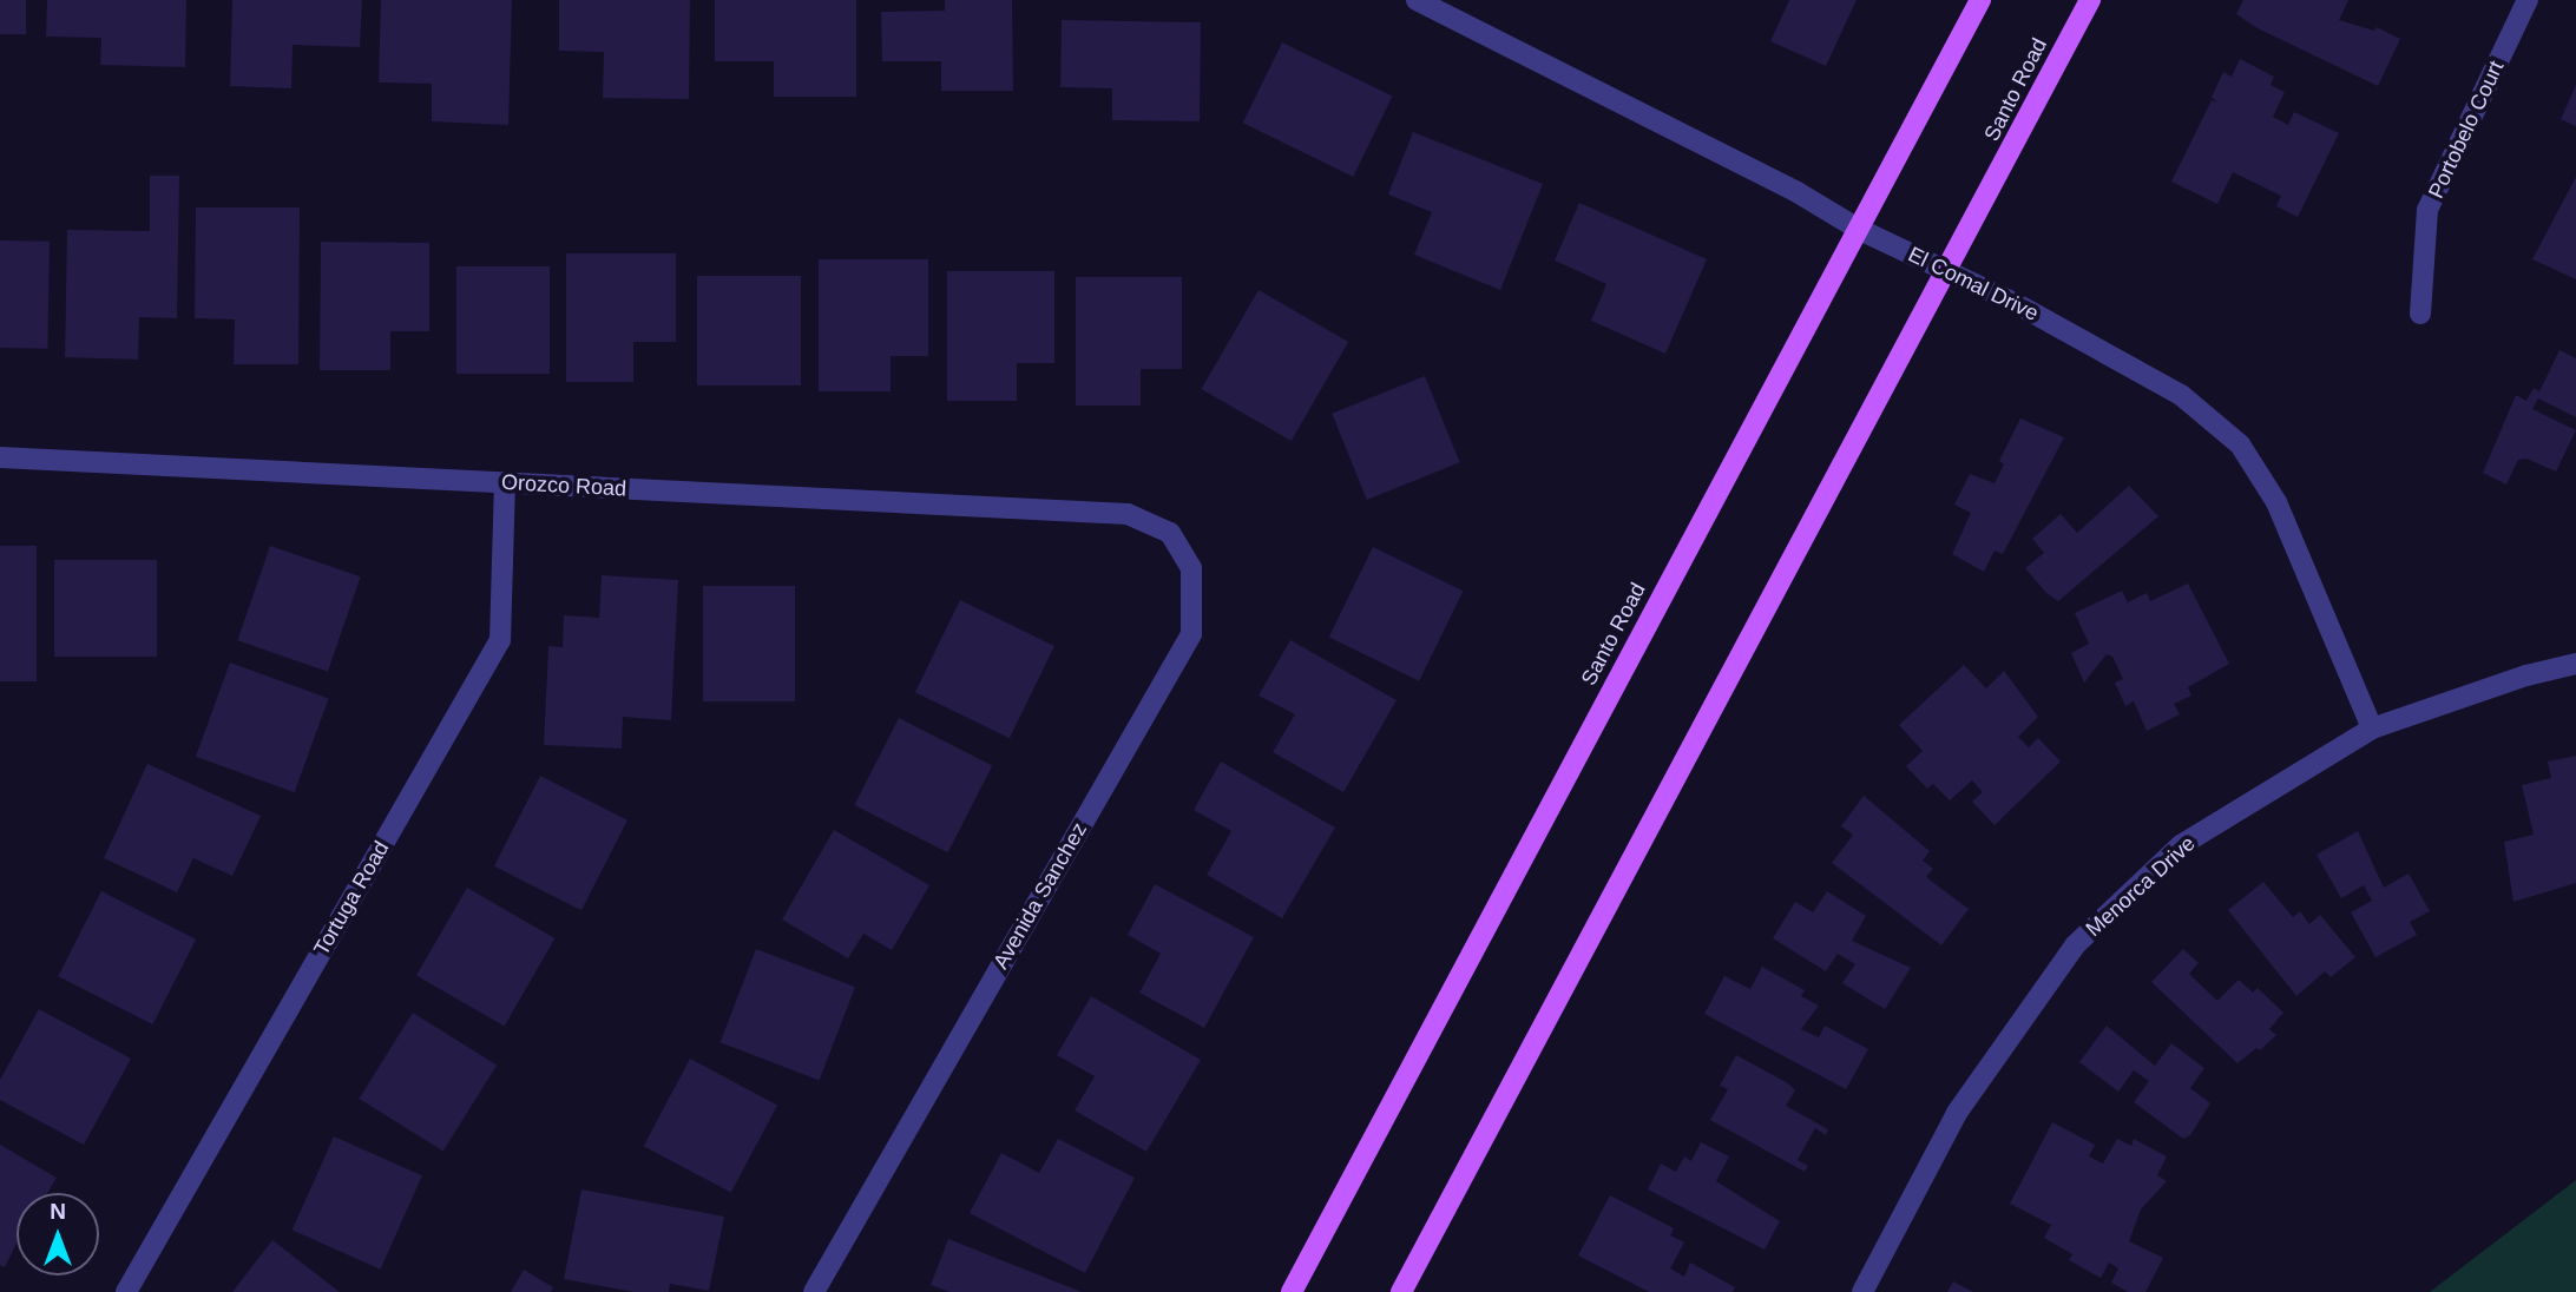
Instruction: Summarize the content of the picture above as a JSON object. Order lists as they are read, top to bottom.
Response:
{
  "streets": {
    "main road": ["Santo Road"],
    "street": [
      "Portobelo Court",
      "El Comal Drive",
      "Orozco Road",
      "Menorca Drive",
      "Avenida Sanchez",
      "Tortuga Road"
    ]
  },
  "crossings": [
    ["Santo Road", "El Comal Drive"],
    ["El Comal Drive", "Menorca Drive"],
    ["Orozco Road", "Avenida Sanchez"],
    ["Orozco Road", "Tortuga Road"]
  ],
  "north": "top"
}
